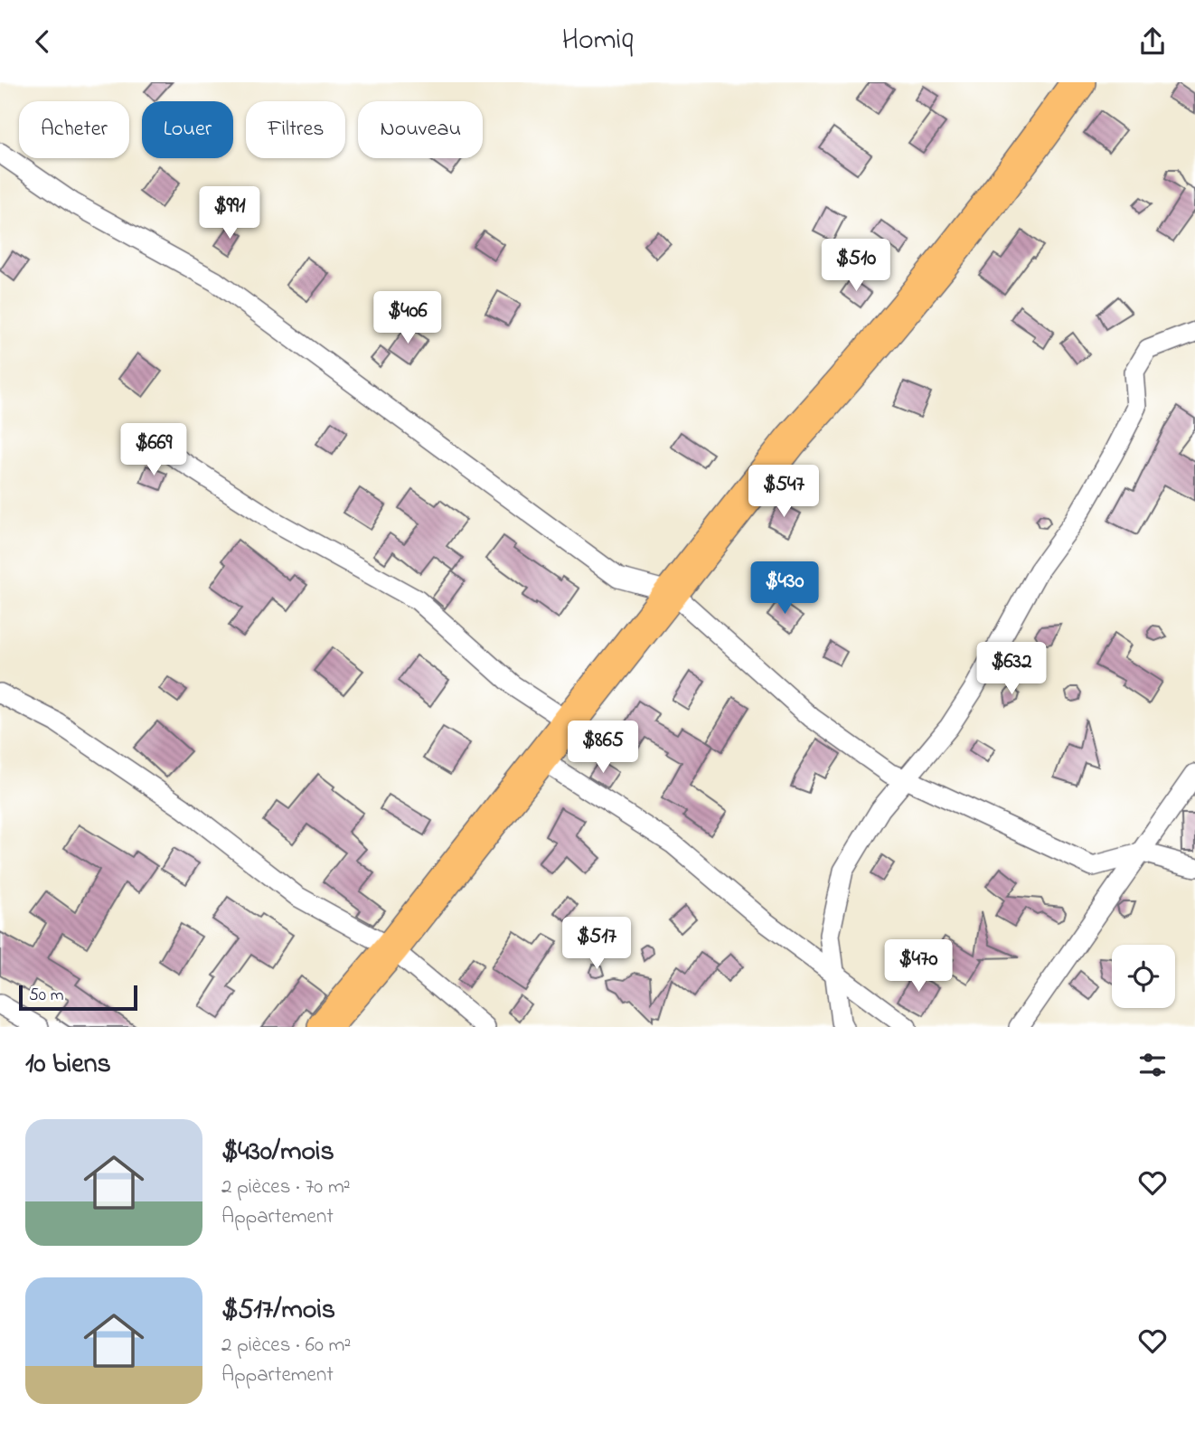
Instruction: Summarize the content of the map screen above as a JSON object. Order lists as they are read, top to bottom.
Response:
{
  "scale_bar": "50 m",
  "page": {
    "header": "Homiq",
    "chip": [
      "Acheter",
      "Louer",
      "Filtres",
      "Nouveau"
    ],
    "price": [
      "$991",
      "$510",
      "$406",
      "$669",
      "$547",
      "$430",
      "$632",
      "$865",
      "$517",
      "$470"
    ],
    "scale": "50 m",
    "heading": "10 biens",
    "list": [
      {
        "name": "$430/mois",
        "note": "2 pièces · 70 m² · Appartement"
      },
      {
        "name": "$517/mois",
        "note": "2 pièces · 60 m² · Appartement"
      }
    ]
  }
}
